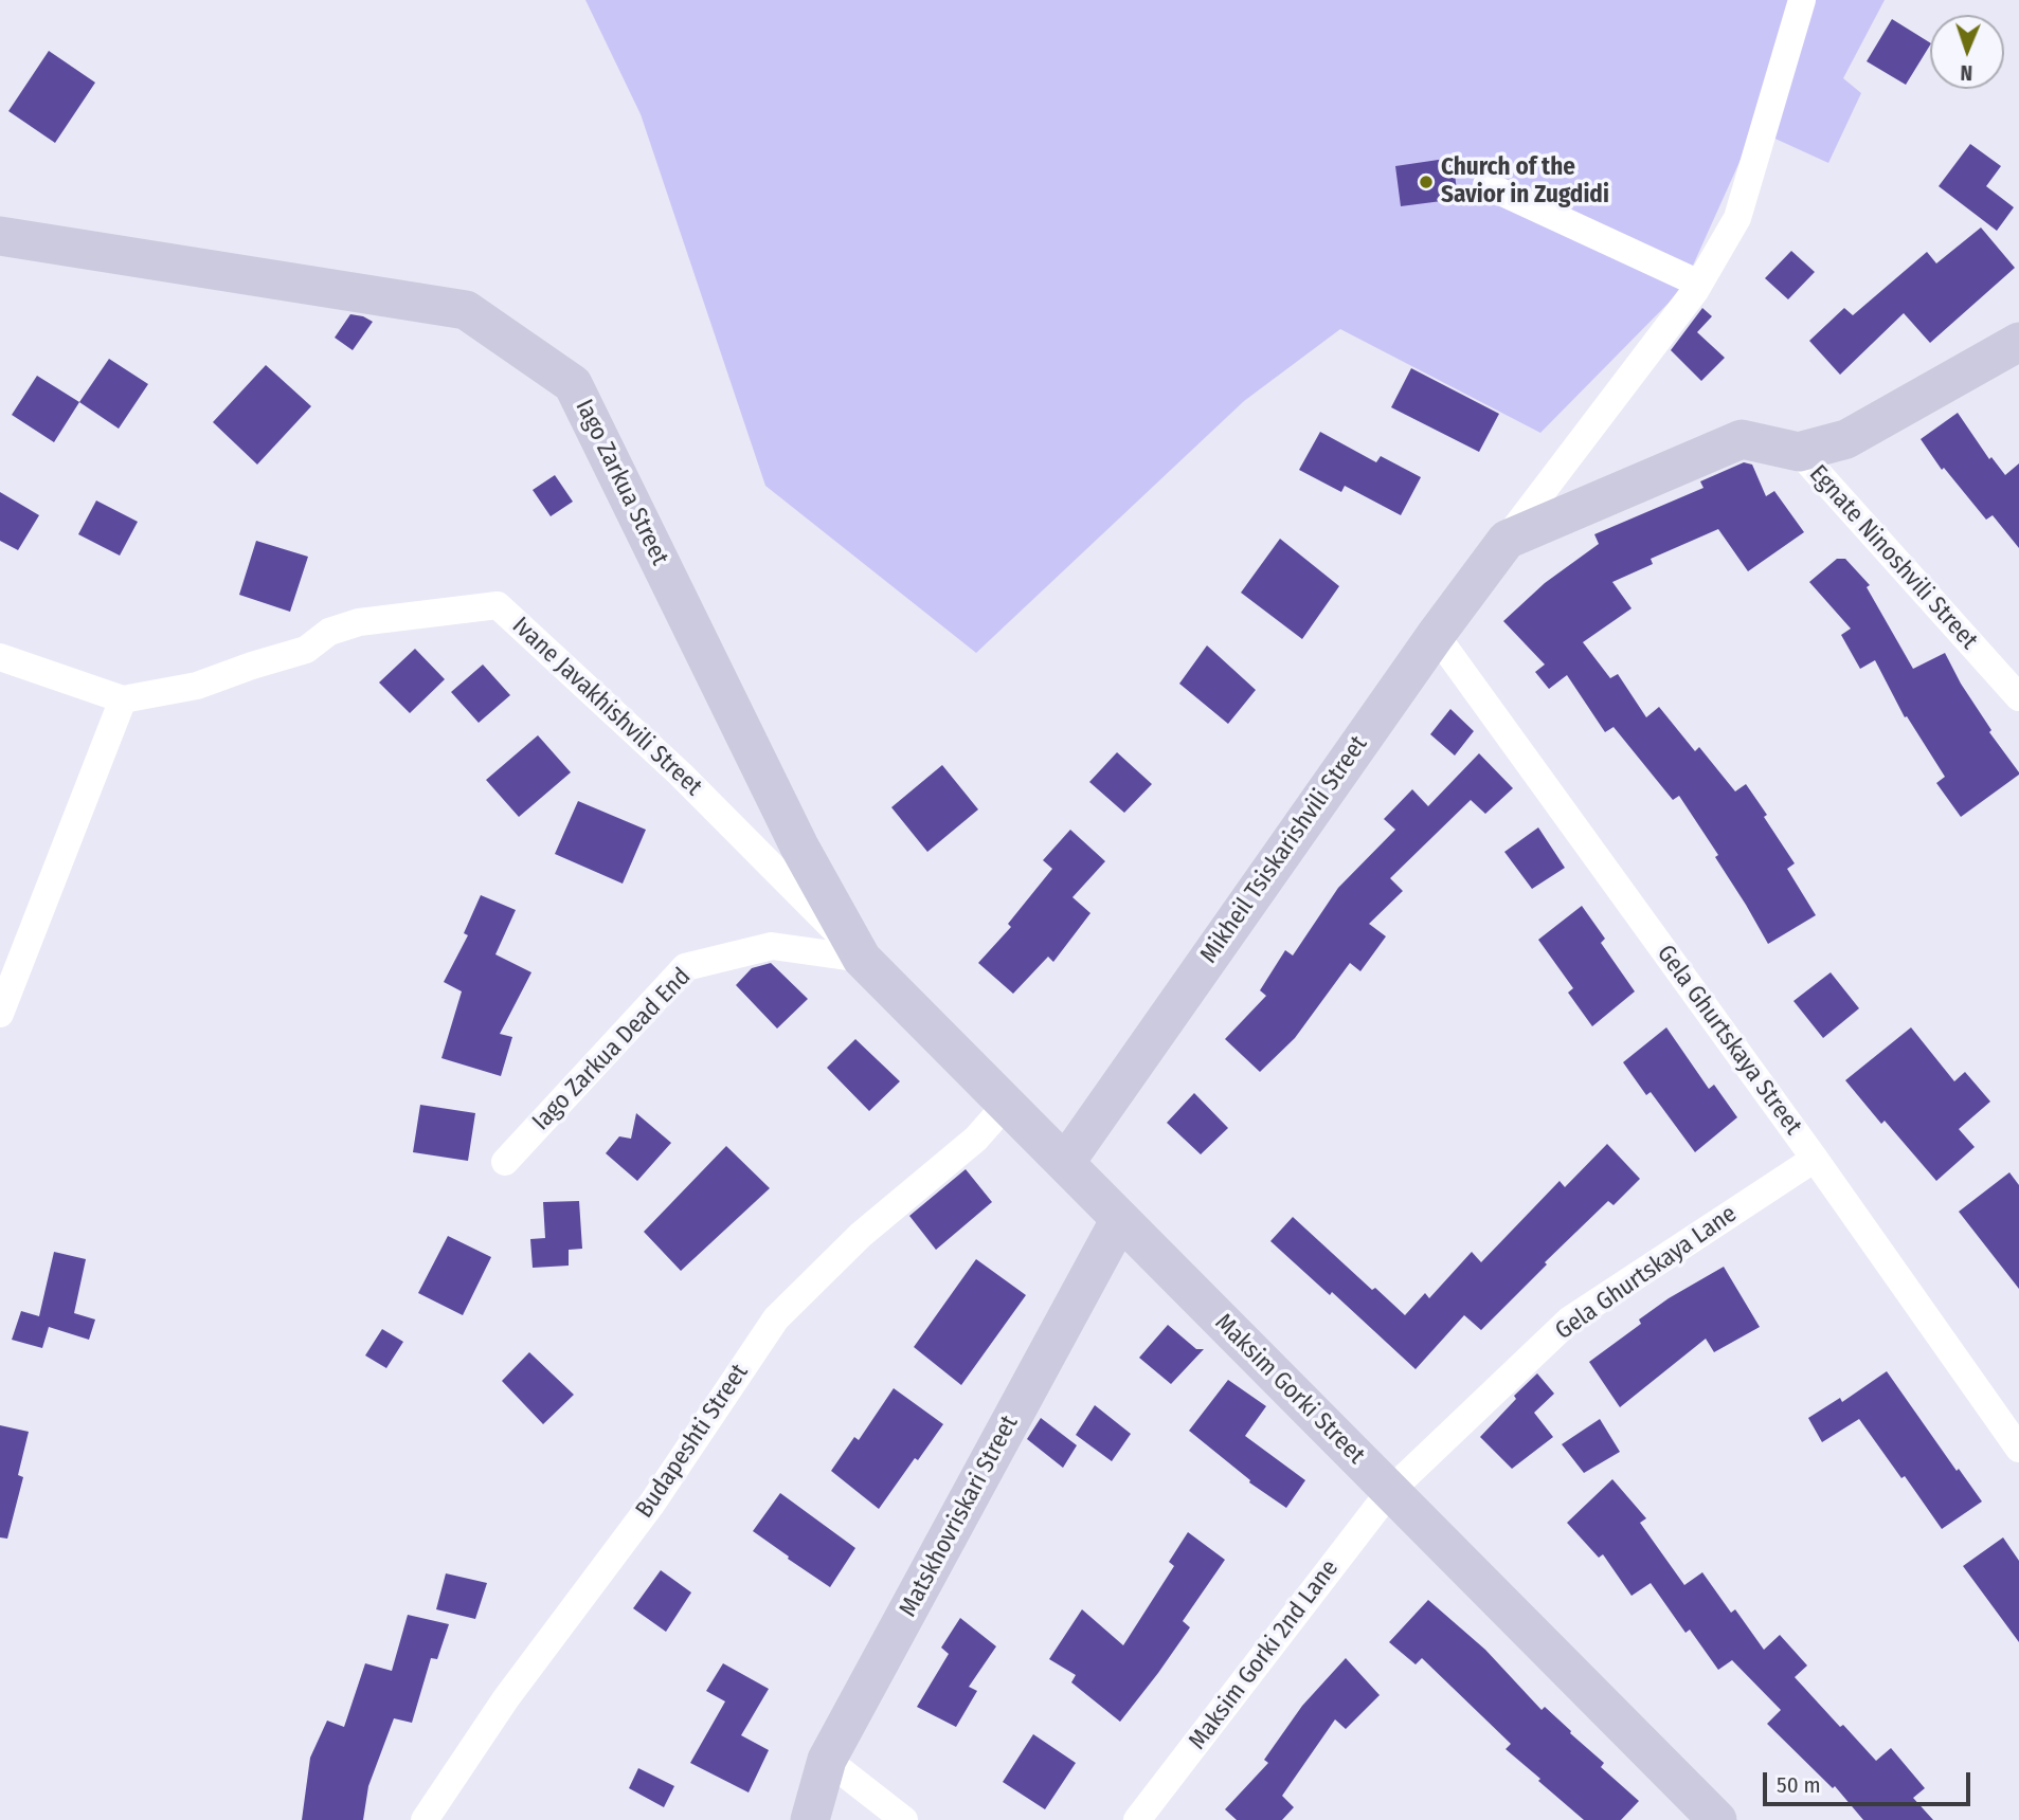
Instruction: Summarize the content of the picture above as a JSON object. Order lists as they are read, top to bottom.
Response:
{
  "streets": {
    "street": [
      "Iago Zarkua Street",
      "Egnate Ninoshvili Street",
      "Ivane Javakhishvili Street",
      "Mikheil Tsiskarishvili Street",
      "Gela Ghurtskaya Street",
      "Iago Zarkua Dead End",
      "Gela Ghurtskaya Lane",
      "Maksim Gorki Street",
      "Budapeshti Street",
      "Matskhovriskari Street",
      "Maksim Gorki 2nd Lane"
    ]
  },
  "crossings": [
    ["Iago Zarkua Street", "Ivane Javakhishvili Street"],
    ["Iago Zarkua Street", "Iago Zarkua Dead End"],
    ["Iago Zarkua Street", "Maksim Gorki Street"],
    ["Egnate Ninoshvili Street", "Mikheil Tsiskarishvili Street"],
    ["Ivane Javakhishvili Street", "Iago Zarkua Dead End"],
    ["Ivane Javakhishvili Street", "Maksim Gorki Street"],
    ["Mikheil Tsiskarishvili Street", "Gela Ghurtskaya Street"],
    ["Mikheil Tsiskarishvili Street", "Maksim Gorki Street"],
    ["Gela Ghurtskaya Street", "Gela Ghurtskaya Lane"],
    ["Iago Zarkua Dead End", "Maksim Gorki Street"],
    ["Gela Ghurtskaya Lane", "Maksim Gorki Street"],
    ["Gela Ghurtskaya Lane", "Maksim Gorki 2nd Lane"],
    ["Maksim Gorki Street", "Budapeshti Street"],
    ["Maksim Gorki Street", "Matskhovriskari Street"],
    ["Maksim Gorki Street", "Maksim Gorki 2nd Lane"]
  ],
  "places": ["Church of the Savior in Zugdidi"],
  "scale_bar": "50 m",
  "north": "bottom"
}
